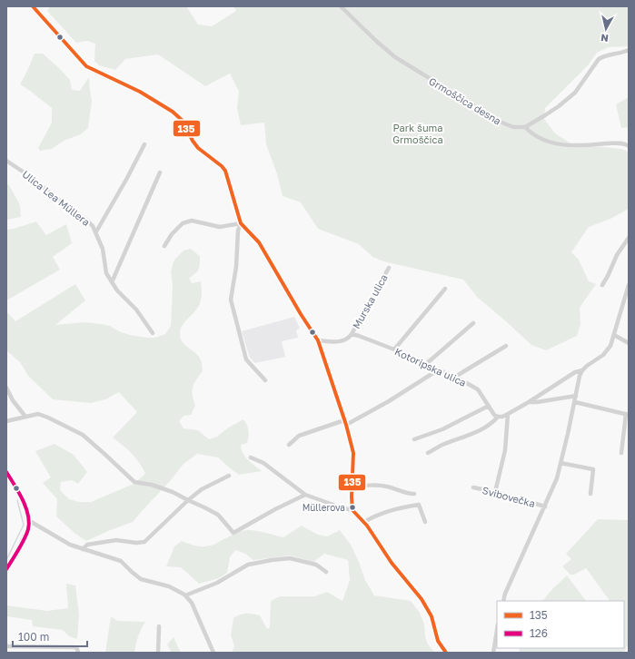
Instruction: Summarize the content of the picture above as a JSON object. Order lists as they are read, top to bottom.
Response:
{
  "streets": {
    "street": [
      "Grmoščica desna",
      "Ulica Lea Müllera",
      "Murska ulica",
      "Kotoripska ulica",
      "Svibovečka"
    ]
  },
  "crossings": [
    ["Murska ulica", "Kotoripska ulica"]
  ],
  "parks": ["Park šuma Grmoščica"],
  "places": ["Müllerova"],
  "lines": ["transit line 135", "transit line 126"],
  "legend": ["135", "126"],
  "scale_bar": "100 m",
  "north": "bottom"
}
